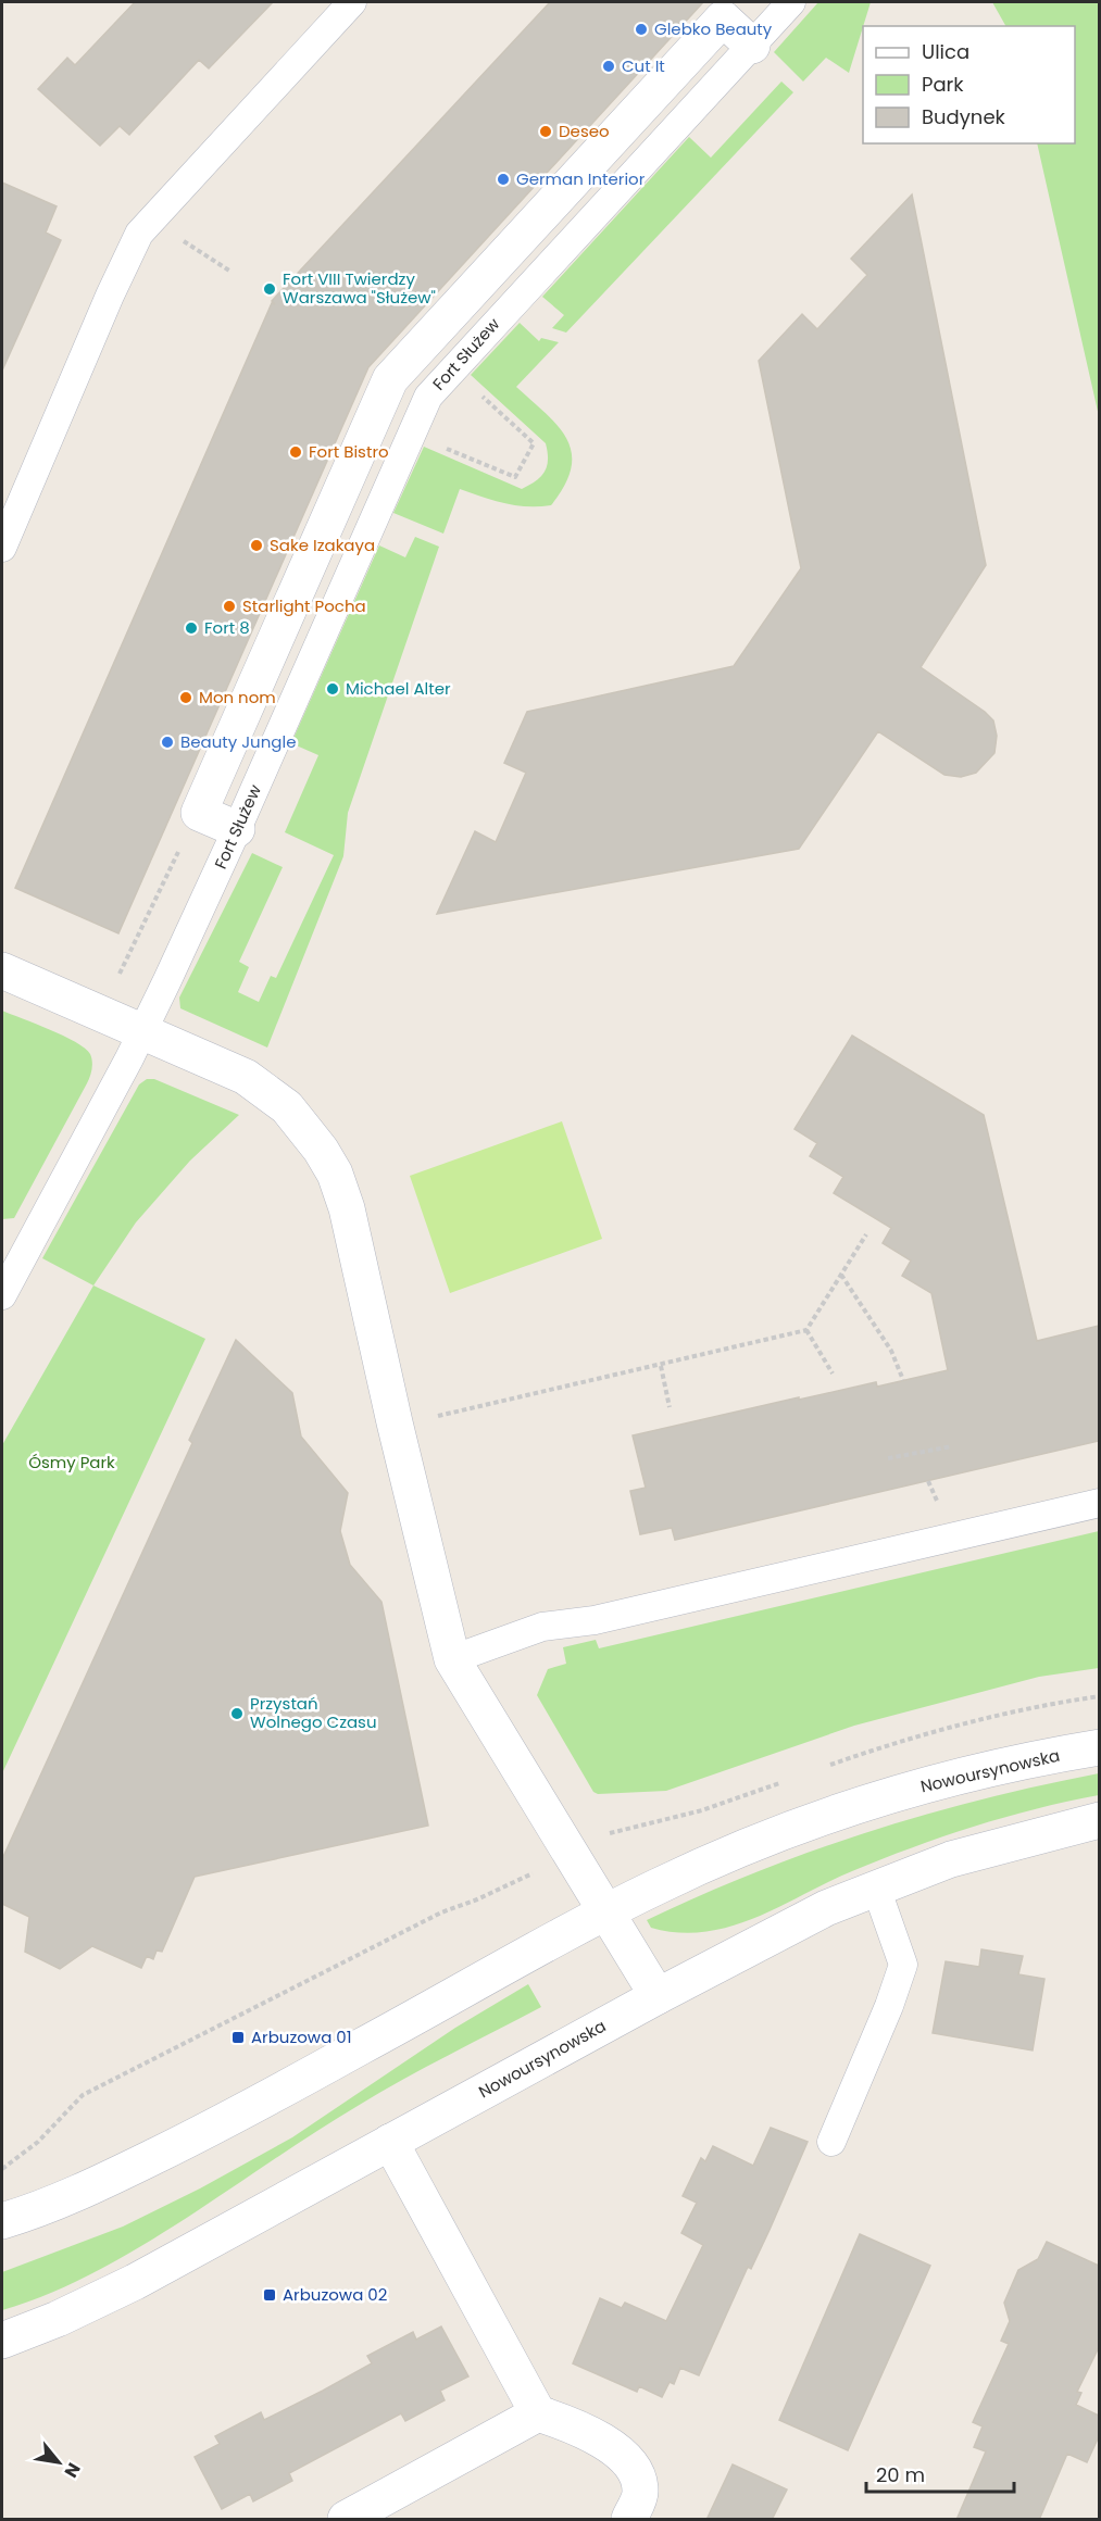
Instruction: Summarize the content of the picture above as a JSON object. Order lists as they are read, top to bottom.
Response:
{
  "streets": {
    "street": ["Nowoursynowska"],
    "lane": ["Fort Służew"]
  },
  "parks": ["Ósmy Park"],
  "places": {
    "other": [
      "Glebko Beauty",
      "Cut It",
      "Deseo",
      "German Interior",
      "Fort VIII Twierdzy Warszawa \"Służew\"",
      "Fort Bistro",
      "Sake Izakaya",
      "Starlight Pocha",
      "Fort 8",
      "Michael Alter",
      "Mon nom",
      "Beauty Jungle",
      "Przystań Wolnego Czasu"
    ],
    "transit": ["Arbuzowa 01", "Arbuzowa 02"]
  },
  "legend": ["Ulica", "Park", "Budynek"],
  "scale_bar": "20 m",
  "north": "bottom right"
}
